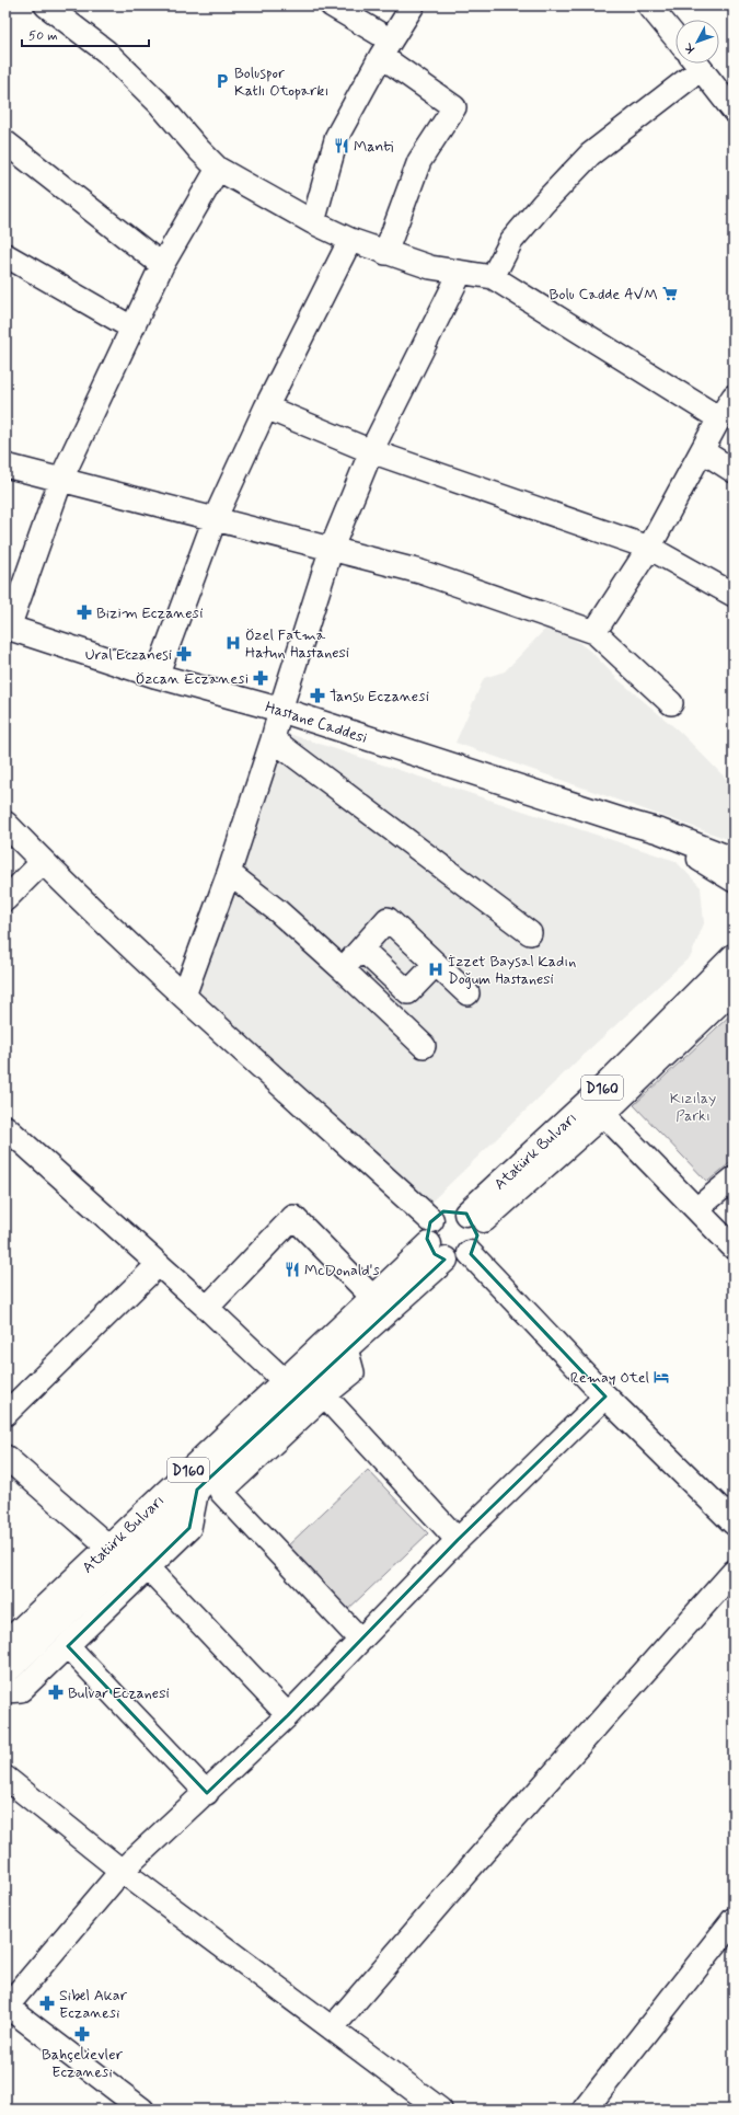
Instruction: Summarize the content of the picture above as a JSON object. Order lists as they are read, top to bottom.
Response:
{
  "streets": {
    "main road": ["Hastane Caddesi", "D160", "Atatürk Bulvarı"]
  },
  "parks": ["Kızılay Parkı"],
  "places": {
    "parking": ["Boluspor Katlı Otoparkı"],
    "restaurant": ["Manti", "McDonald's"],
    "supermarket": ["Bolu Cadde AVM"],
    "pharmacy": [
      "Bizim Eczanesi",
      "Ural Eczanesi",
      "Özcan Eczanesi",
      "Tansu Eczanesi",
      "Bulvar Eczanesi",
      "Sibel Akar Eczanesi",
      "Bahçelievler Eczanesi"
    ],
    "hospital": ["Özel Fatma Hatun Hastanesi", "İzzet Baysal Kadın Doğum Hastanesi"],
    "hotel": ["Remay Otel"]
  },
  "scale_bar": "50 m",
  "north": "bottom left"
}
